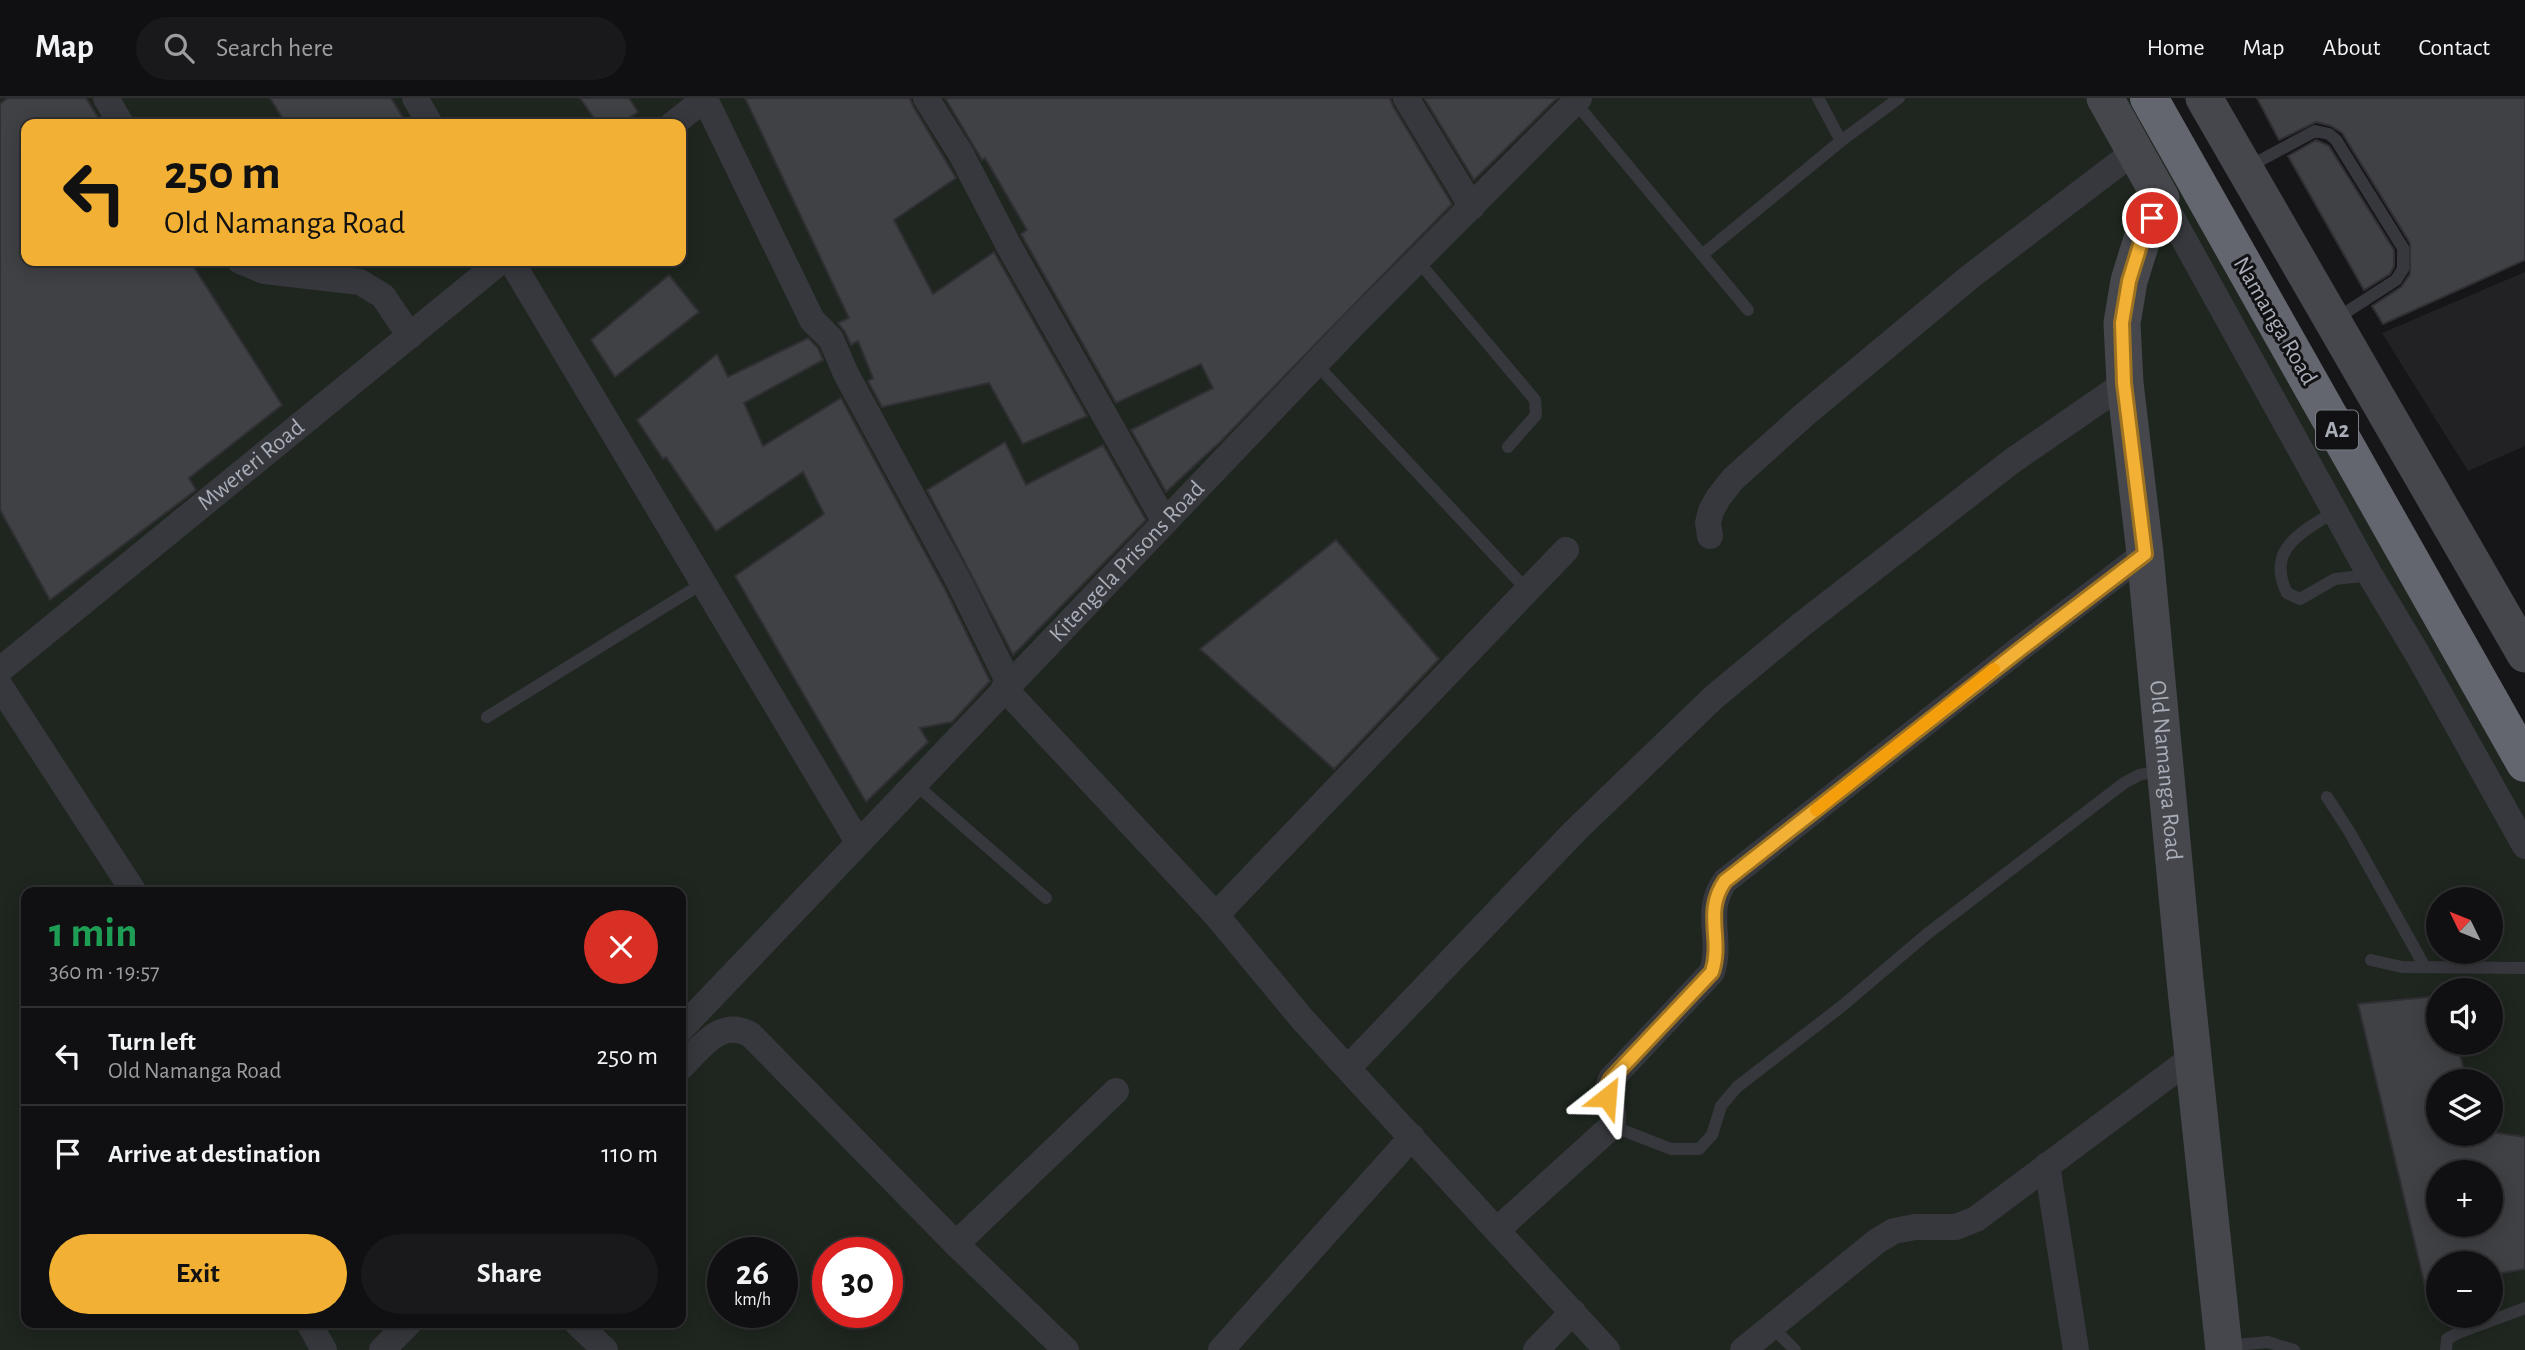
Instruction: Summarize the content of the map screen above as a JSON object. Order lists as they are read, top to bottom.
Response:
{
  "streets": {
    "highway": ["Namanga Road", "A2"],
    "street": ["Mwereri Road", "Kitengela Prisons Road", "Old Namanga Road"]
  },
  "north": "top left",
  "page": {
    "header": "Map",
    "search": "Search here",
    "nav": [
      "Home",
      "Map",
      "About",
      "Contact"
    ],
    "turn": ["250 m", "Old Namanga Road"],
    "map_buttons": ["+", "−"],
    "heading": ["1 min", "360 m · 19:57"],
    "list": [
      {
        "name": "Turn left",
        "note": "Old Namanga Road",
        "value": "250 m"
      },
      {
        "name": "Arrive at destination",
        "value": "110 m"
      }
    ],
    "buttons": ["Exit", "Share"],
    "speed": "26 km/h",
    "limit": "30"
  }
}
